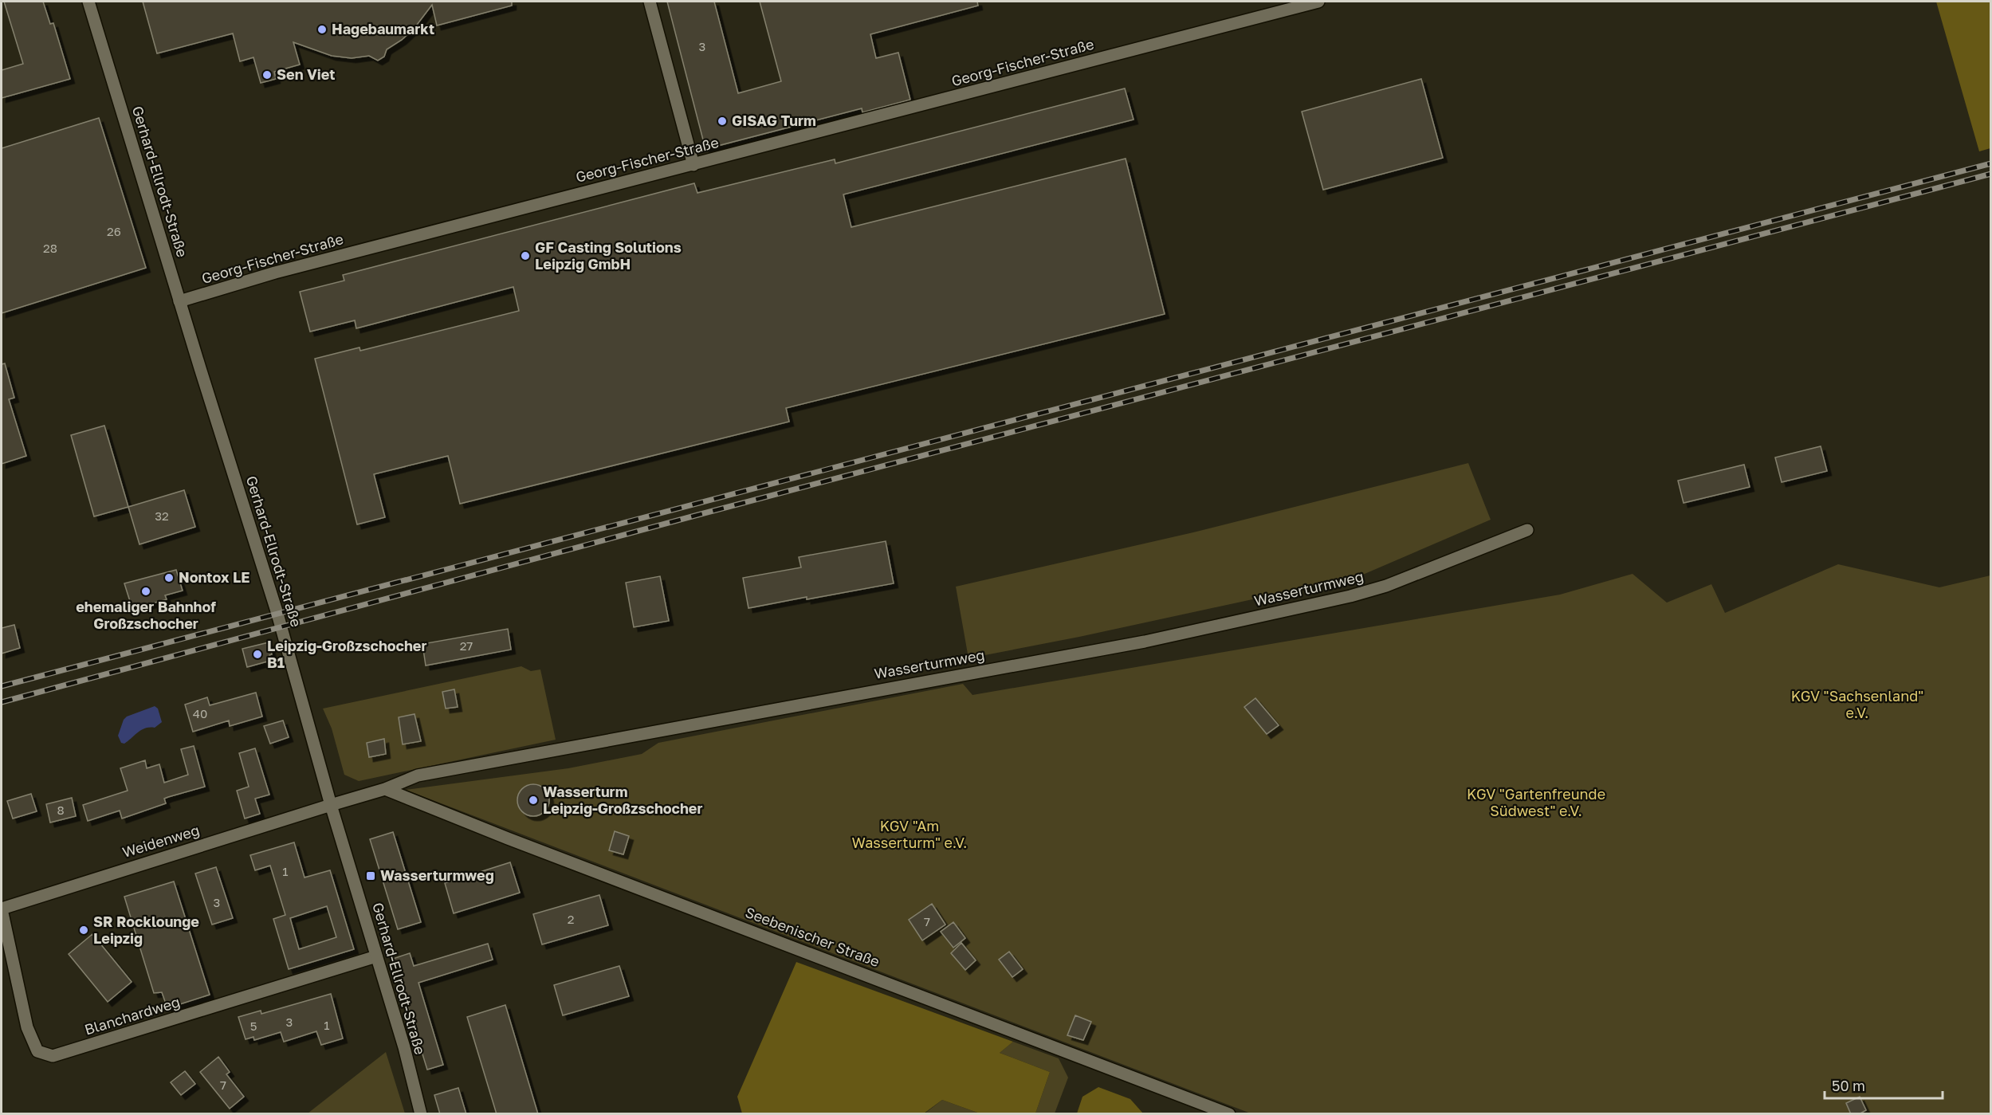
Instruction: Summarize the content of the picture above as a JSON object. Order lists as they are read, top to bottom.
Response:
{
  "streets": {
    "street": [
      "Georg-Fischer-Straße",
      "Gerhard-Ellrodt-Straße",
      "Wasserturmweg",
      "Weidenweg",
      "Seebenischer Straße",
      "Blanchardweg"
    ]
  },
  "crossings": [
    ["Georg-Fischer-Straße", "Gerhard-Ellrodt-Straße"],
    ["Gerhard-Ellrodt-Straße", "Wasserturmweg"],
    ["Gerhard-Ellrodt-Straße", "Weidenweg"],
    ["Gerhard-Ellrodt-Straße", "Blanchardweg"],
    ["Wasserturmweg", "Weidenweg"],
    ["Wasserturmweg", "Seebenischer Straße"],
    ["Weidenweg", "Blanchardweg"]
  ],
  "parks": ["KGV \"Sachsenland\" e.V.", "KGV \"Gartenfreunde Südwest\" e.V.", "KGV \"Am Wasserturm\" e.V."],
  "places": {
    "other": [
      "Hagebaumarkt",
      "Sen Viet",
      "GISAG Turm",
      "GF Casting Solutions Leipzig GmbH",
      "Nontox LE",
      "ehemaliger Bahnhof Großzschocher",
      "Leipzig-Großzschocher B1",
      "Wasserturm Leipzig-Großzschocher",
      "SR Rocklounge Leipzig"
    ],
    "transit": ["Wasserturmweg"]
  },
  "house_numbers": [
    "3",
    "26",
    "28",
    "32",
    "27",
    "40",
    "8",
    "1",
    "3",
    "2",
    "7",
    "3",
    "1",
    "5",
    "7"
  ],
  "scale_bar": "50 m"
}
